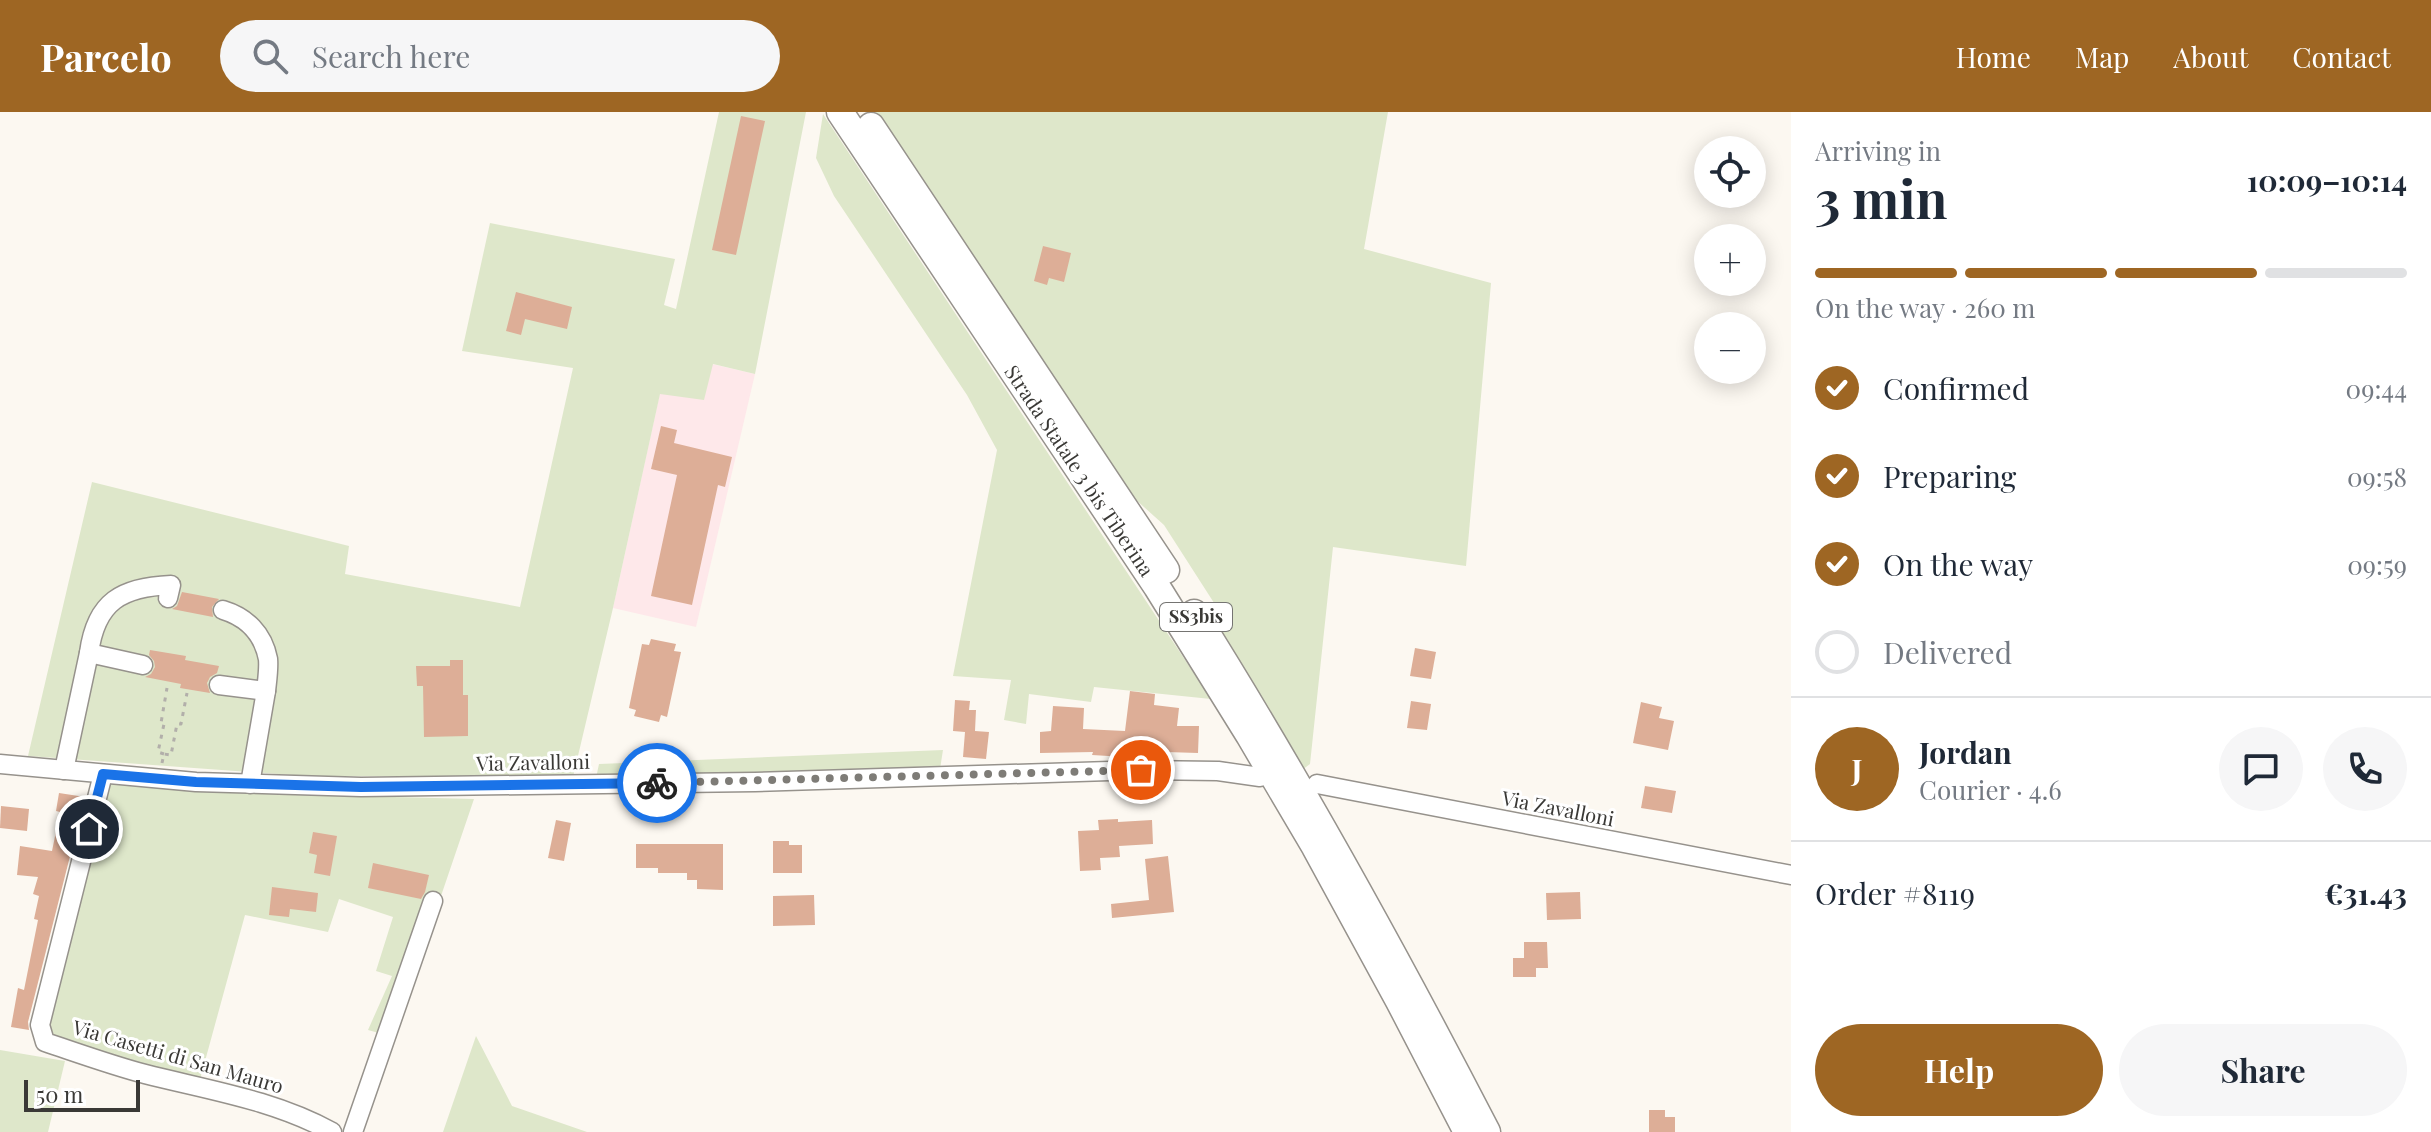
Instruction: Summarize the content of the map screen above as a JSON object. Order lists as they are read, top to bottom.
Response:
{
  "streets": {
    "highway": ["Strada Statale 3 bis Tiberina", "SS3bis"],
    "street": ["Via Zavalloni", "Via Casetti di San Mauro"]
  },
  "crossings": [
    ["Via Zavalloni", "Via Casetti di San Mauro"]
  ],
  "scale_bar": "50 m",
  "page": {
    "header": "Parcelo",
    "search": "Search here",
    "nav": [
      "Home",
      "Map",
      "About",
      "Contact"
    ],
    "heading": ["3 min", "Arriving in", "10:09–10:14"],
    "panel": [
      "Jordan",
      "Courier · 4.6",
      "Order #8119",
      "€31.43"
    ],
    "map_buttons": ["+", "−"],
    "bar": "On the way · 260 m",
    "list": [
      ["Confirmed", "09:44"],
      ["Preparing", "09:58"],
      ["On the way", "09:59"],
      "Delivered"
    ],
    "round": "J",
    "buttons": ["Help", "Share"],
    "scale": "50 m"
  }
}
